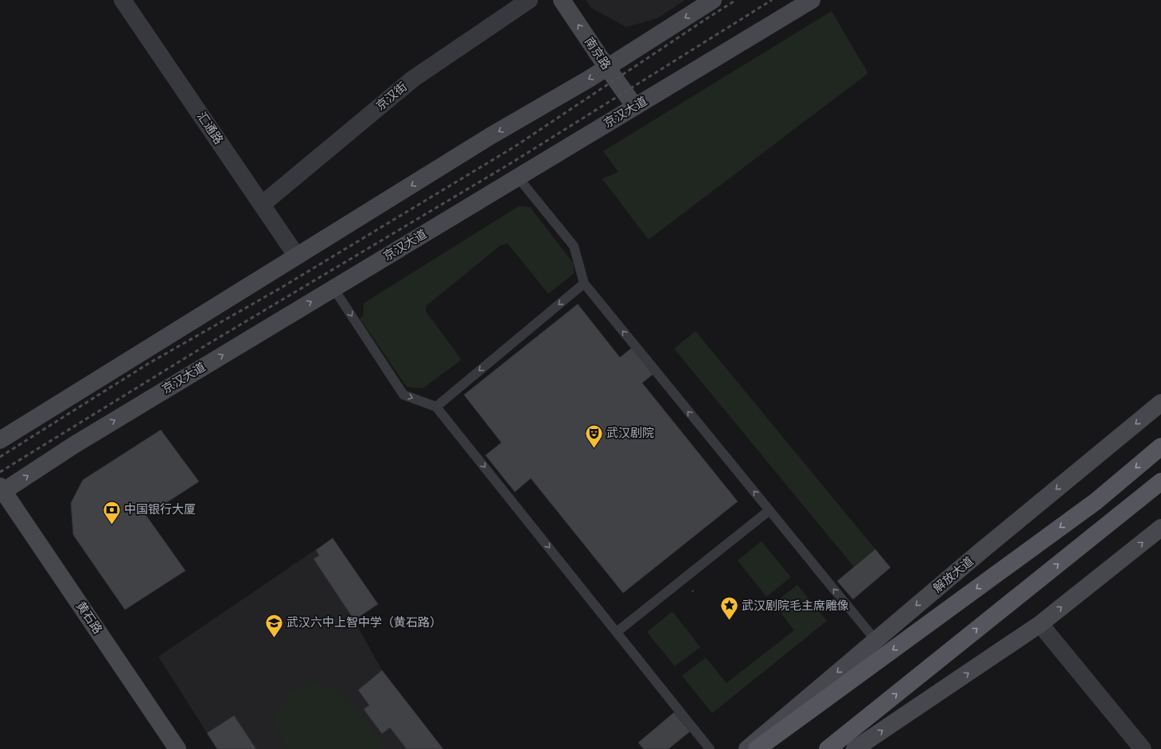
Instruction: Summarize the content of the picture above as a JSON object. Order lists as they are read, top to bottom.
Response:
{
  "streets": {
    "main road": [
      "南京路",
      "京汉大道",
      "解放大道",
      "黄石路"
    ],
    "street": ["京汉街", "汇通路"]
  },
  "crossings": [
    ["南京路", "京汉大道"],
    ["京汉街", "汇通路"],
    ["京汉大道", "黄石路"]
  ],
  "one_way": ["南京路"],
  "places": {
    "theatre": ["武汉剧院"],
    "bank": ["中国银行大厦"],
    "place": ["武汉剧院毛主席雕像"],
    "school or university": ["武汉六中上智中学（黄石路）"]
  }
}
